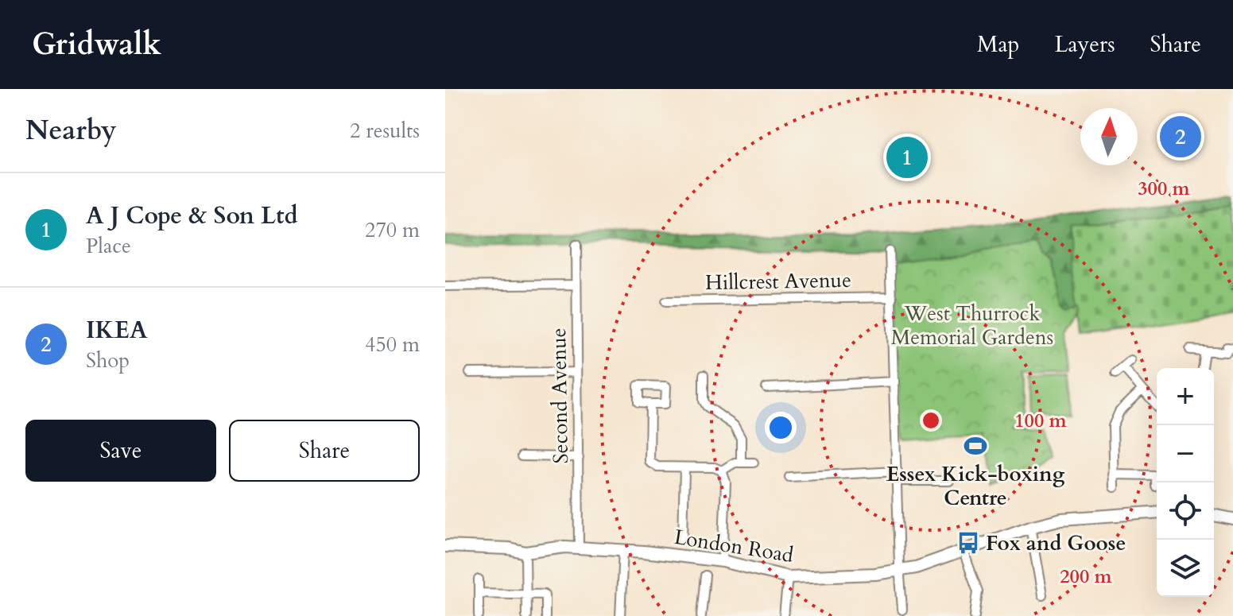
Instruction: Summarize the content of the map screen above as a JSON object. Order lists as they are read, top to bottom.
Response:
{
  "streets": {
    "street": ["Hillcrest Avenue", "Second Avenue", "London Road"]
  },
  "crossings": [
    ["Second Avenue", "London Road"]
  ],
  "parks": ["West Thurrock Memorial Gardens"],
  "places": {
    "sports": ["Essex Kick-boxing Centre"],
    "bus stop": ["Fox and Goose"]
  },
  "north": "top",
  "page": {
    "header": "Gridwalk",
    "nav": ["Map", "Layers", "Share"],
    "heading": ["Nearby", "2 results"],
    "pins": ["2", "1"],
    "list": [
      {
        "mark": "1",
        "name": "A J Cope & Son Ltd",
        "note": "Place",
        "value": "270 m"
      },
      {
        "mark": "2",
        "name": "IKEA",
        "note": "Shop",
        "value": "450 m"
      }
    ],
    "map_buttons": ["+", "−"],
    "buttons": ["Save", "Share"]
  },
  "rings": ["300 m", "100 m", "200 m"]
}
